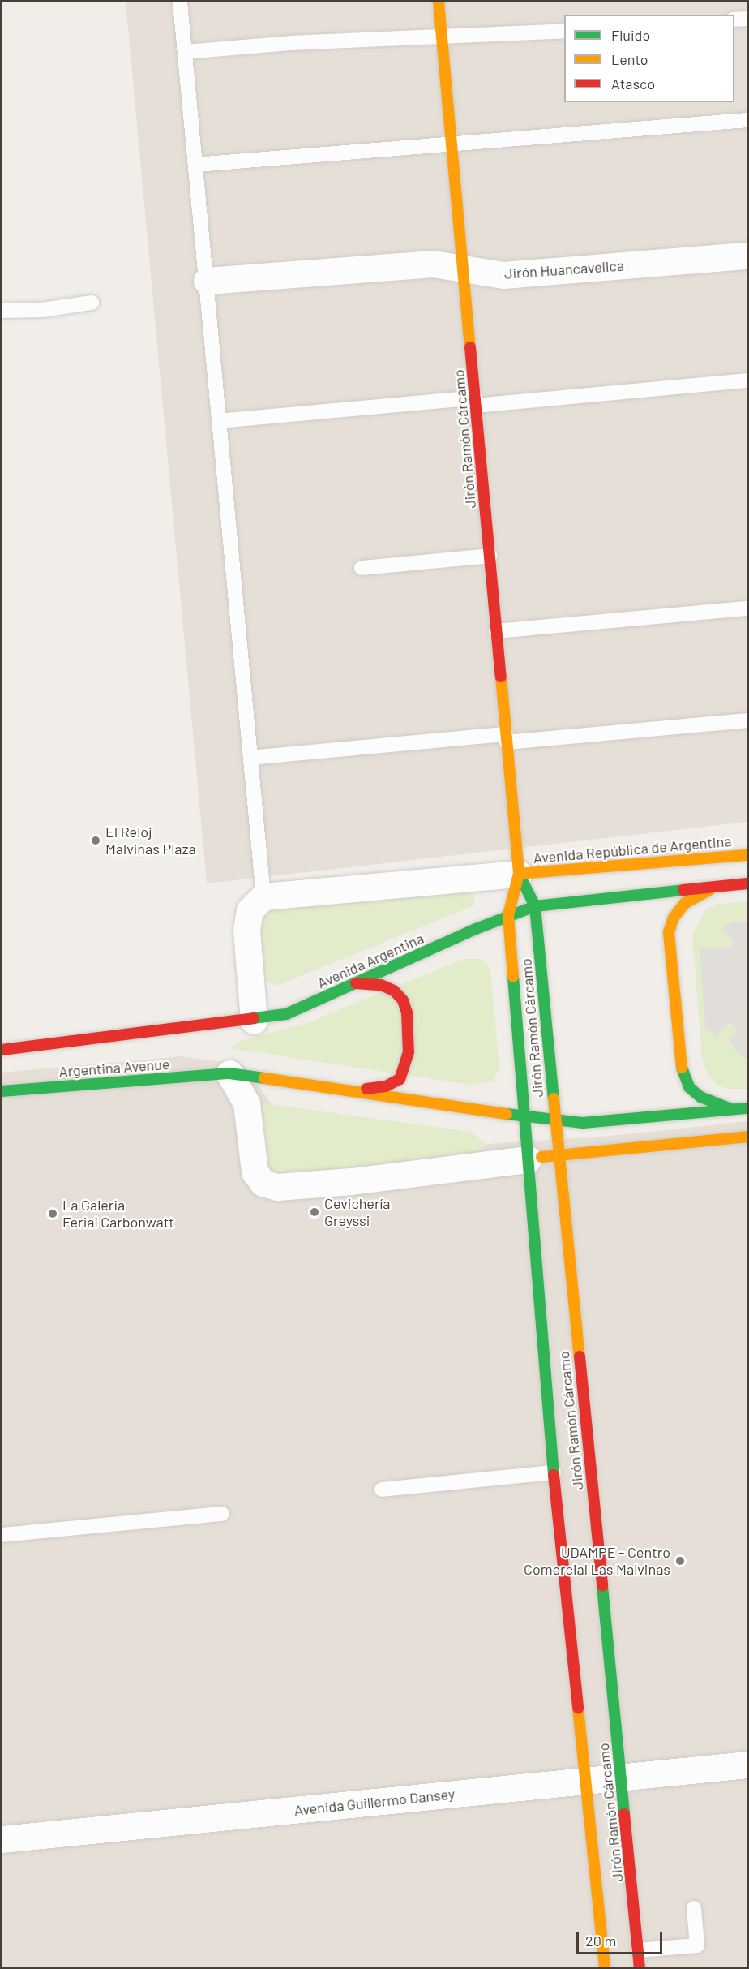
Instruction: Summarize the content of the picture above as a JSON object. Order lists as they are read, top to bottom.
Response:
{
  "streets": {
    "street": [
      "Jirón Huancavelica",
      "Jirón Ramón Cárcamo",
      "Avenida República de Argentina",
      "Avenida Argentina",
      "Argentina Avenue",
      "Avenida Guillermo Dansey"
    ]
  },
  "crossings": [
    ["Jirón Huancavelica", "Jirón Ramón Cárcamo"],
    ["Jirón Ramón Cárcamo", "Avenida República de Argentina"],
    ["Jirón Ramón Cárcamo", "Avenida Argentina"],
    ["Jirón Ramón Cárcamo", "Avenida Guillermo Dansey"]
  ],
  "places": [
    "El Reloj Malvinas Plaza",
    "Cevichería Greyssi",
    "La Galeria Ferial Carbonwatt",
    "UDAMPE - Centro Comercial Las Malvinas"
  ],
  "legend": ["Fluido", "Lento", "Atasco"],
  "scale_bar": "20 m"
}
